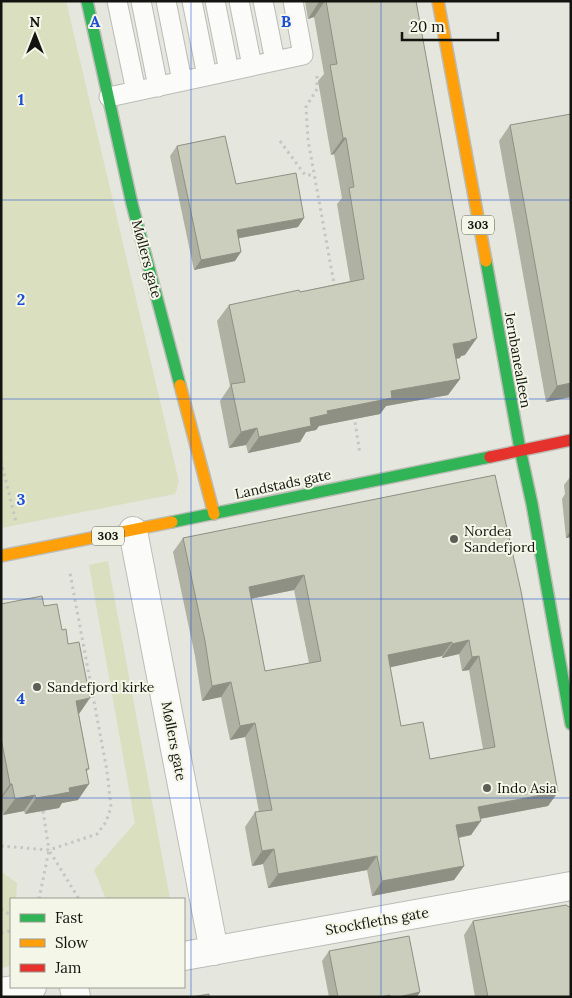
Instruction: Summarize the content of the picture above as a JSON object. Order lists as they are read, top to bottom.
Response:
{
  "streets": {
    "main road": [
      "303",
      "Møllers gate",
      "Jernbanealleen",
      "Landstads gate"
    ],
    "street": ["Stockfleths gate"]
  },
  "crossings": [
    ["Møllers gate", "Landstads gate"],
    ["Møllers gate", "Stockfleths gate"],
    ["Jernbanealleen", "Landstads gate"]
  ],
  "places": ["Nordea Sandefjord", "Sandefjord kirke", "Indo Asia"],
  "legend": ["Fast", "Slow", "Jam"],
  "scale_bar": "20 m",
  "north": "top",
  "grid": {
    "columns": ["A", "B"],
    "rows": [
      "1",
      "2",
      "3",
      "4"
    ]
  }
}
